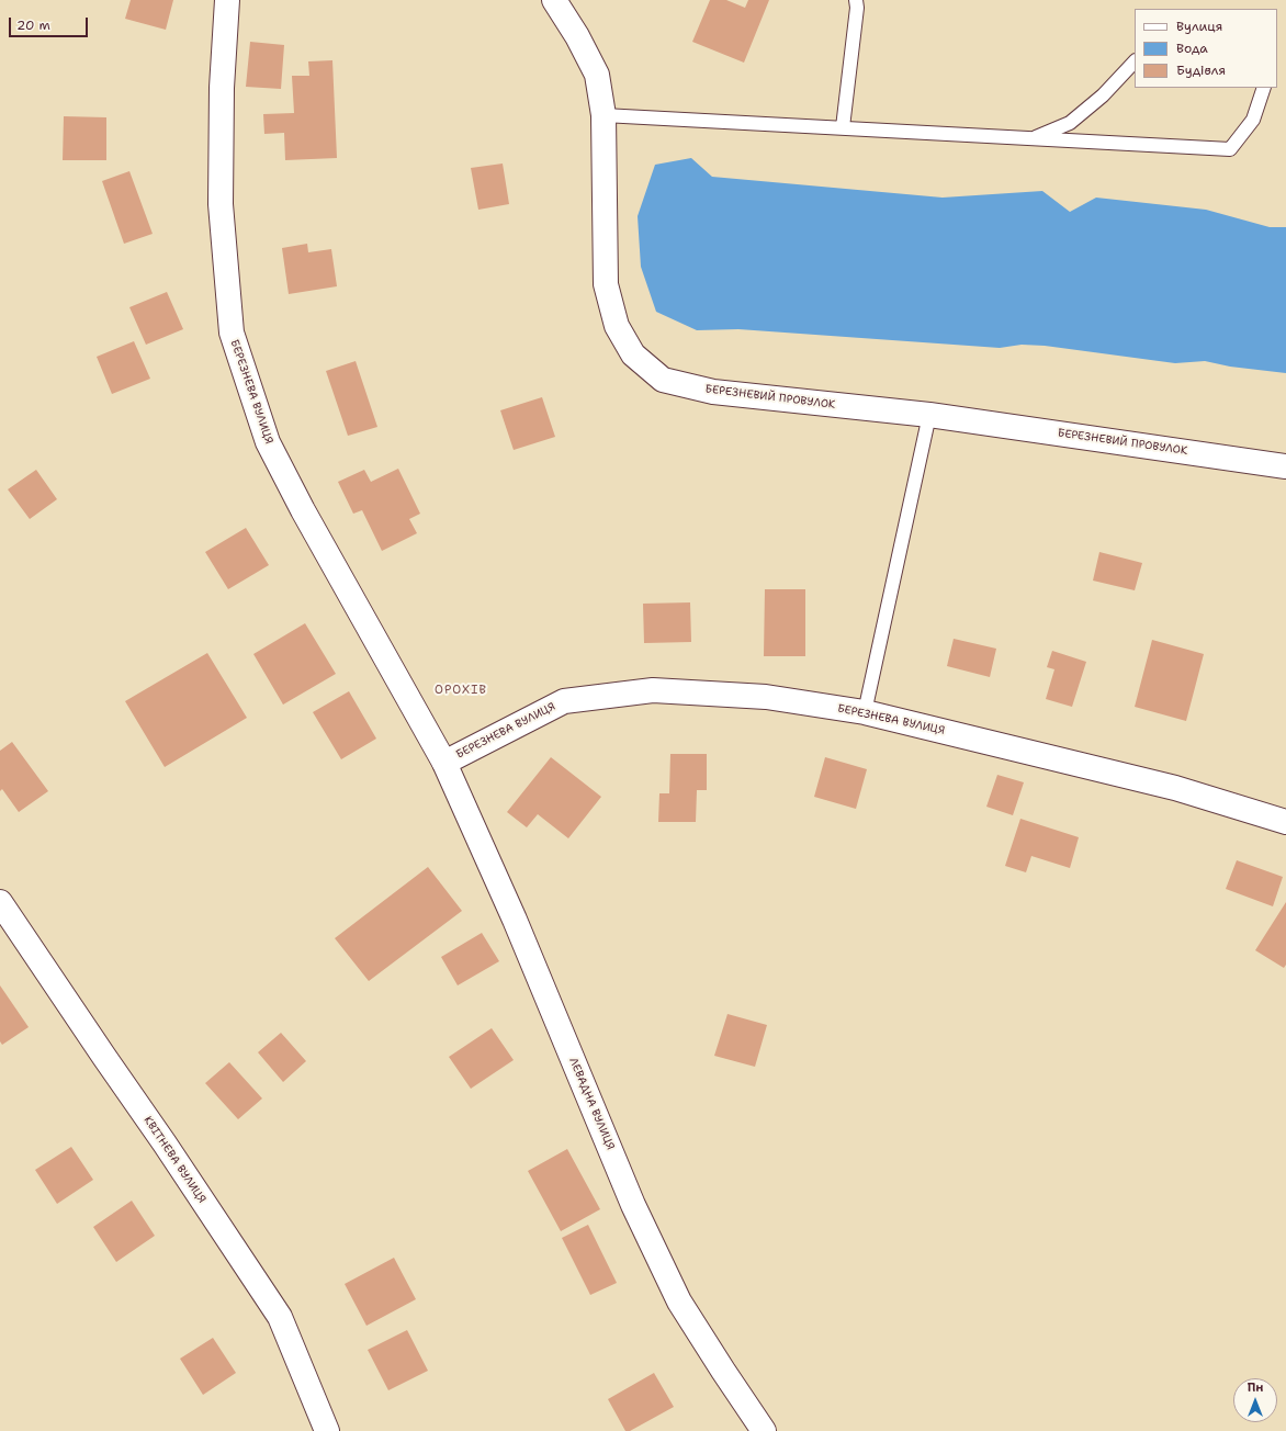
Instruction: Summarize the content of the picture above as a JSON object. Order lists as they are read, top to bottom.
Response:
{
  "streets": {
    "street": [
      "БЕРЕЗНЕВА ВУЛИЦЯ",
      "БЕРЕЗНЕВИЙ ПРОВУЛОК",
      "ЛЕВАДНА ВУЛИЦЯ",
      "КВІТНЕВА ВУЛИЦЯ"
    ]
  },
  "crossings": [
    ["БЕРЕЗНЕВА ВУЛИЦЯ", "ЛЕВАДНА ВУЛИЦЯ"]
  ],
  "districts": ["ОРОХІВ"],
  "legend": ["Вулиця", "Вода", "Будівля"],
  "scale_bar": "20 m",
  "north": "top"
}
